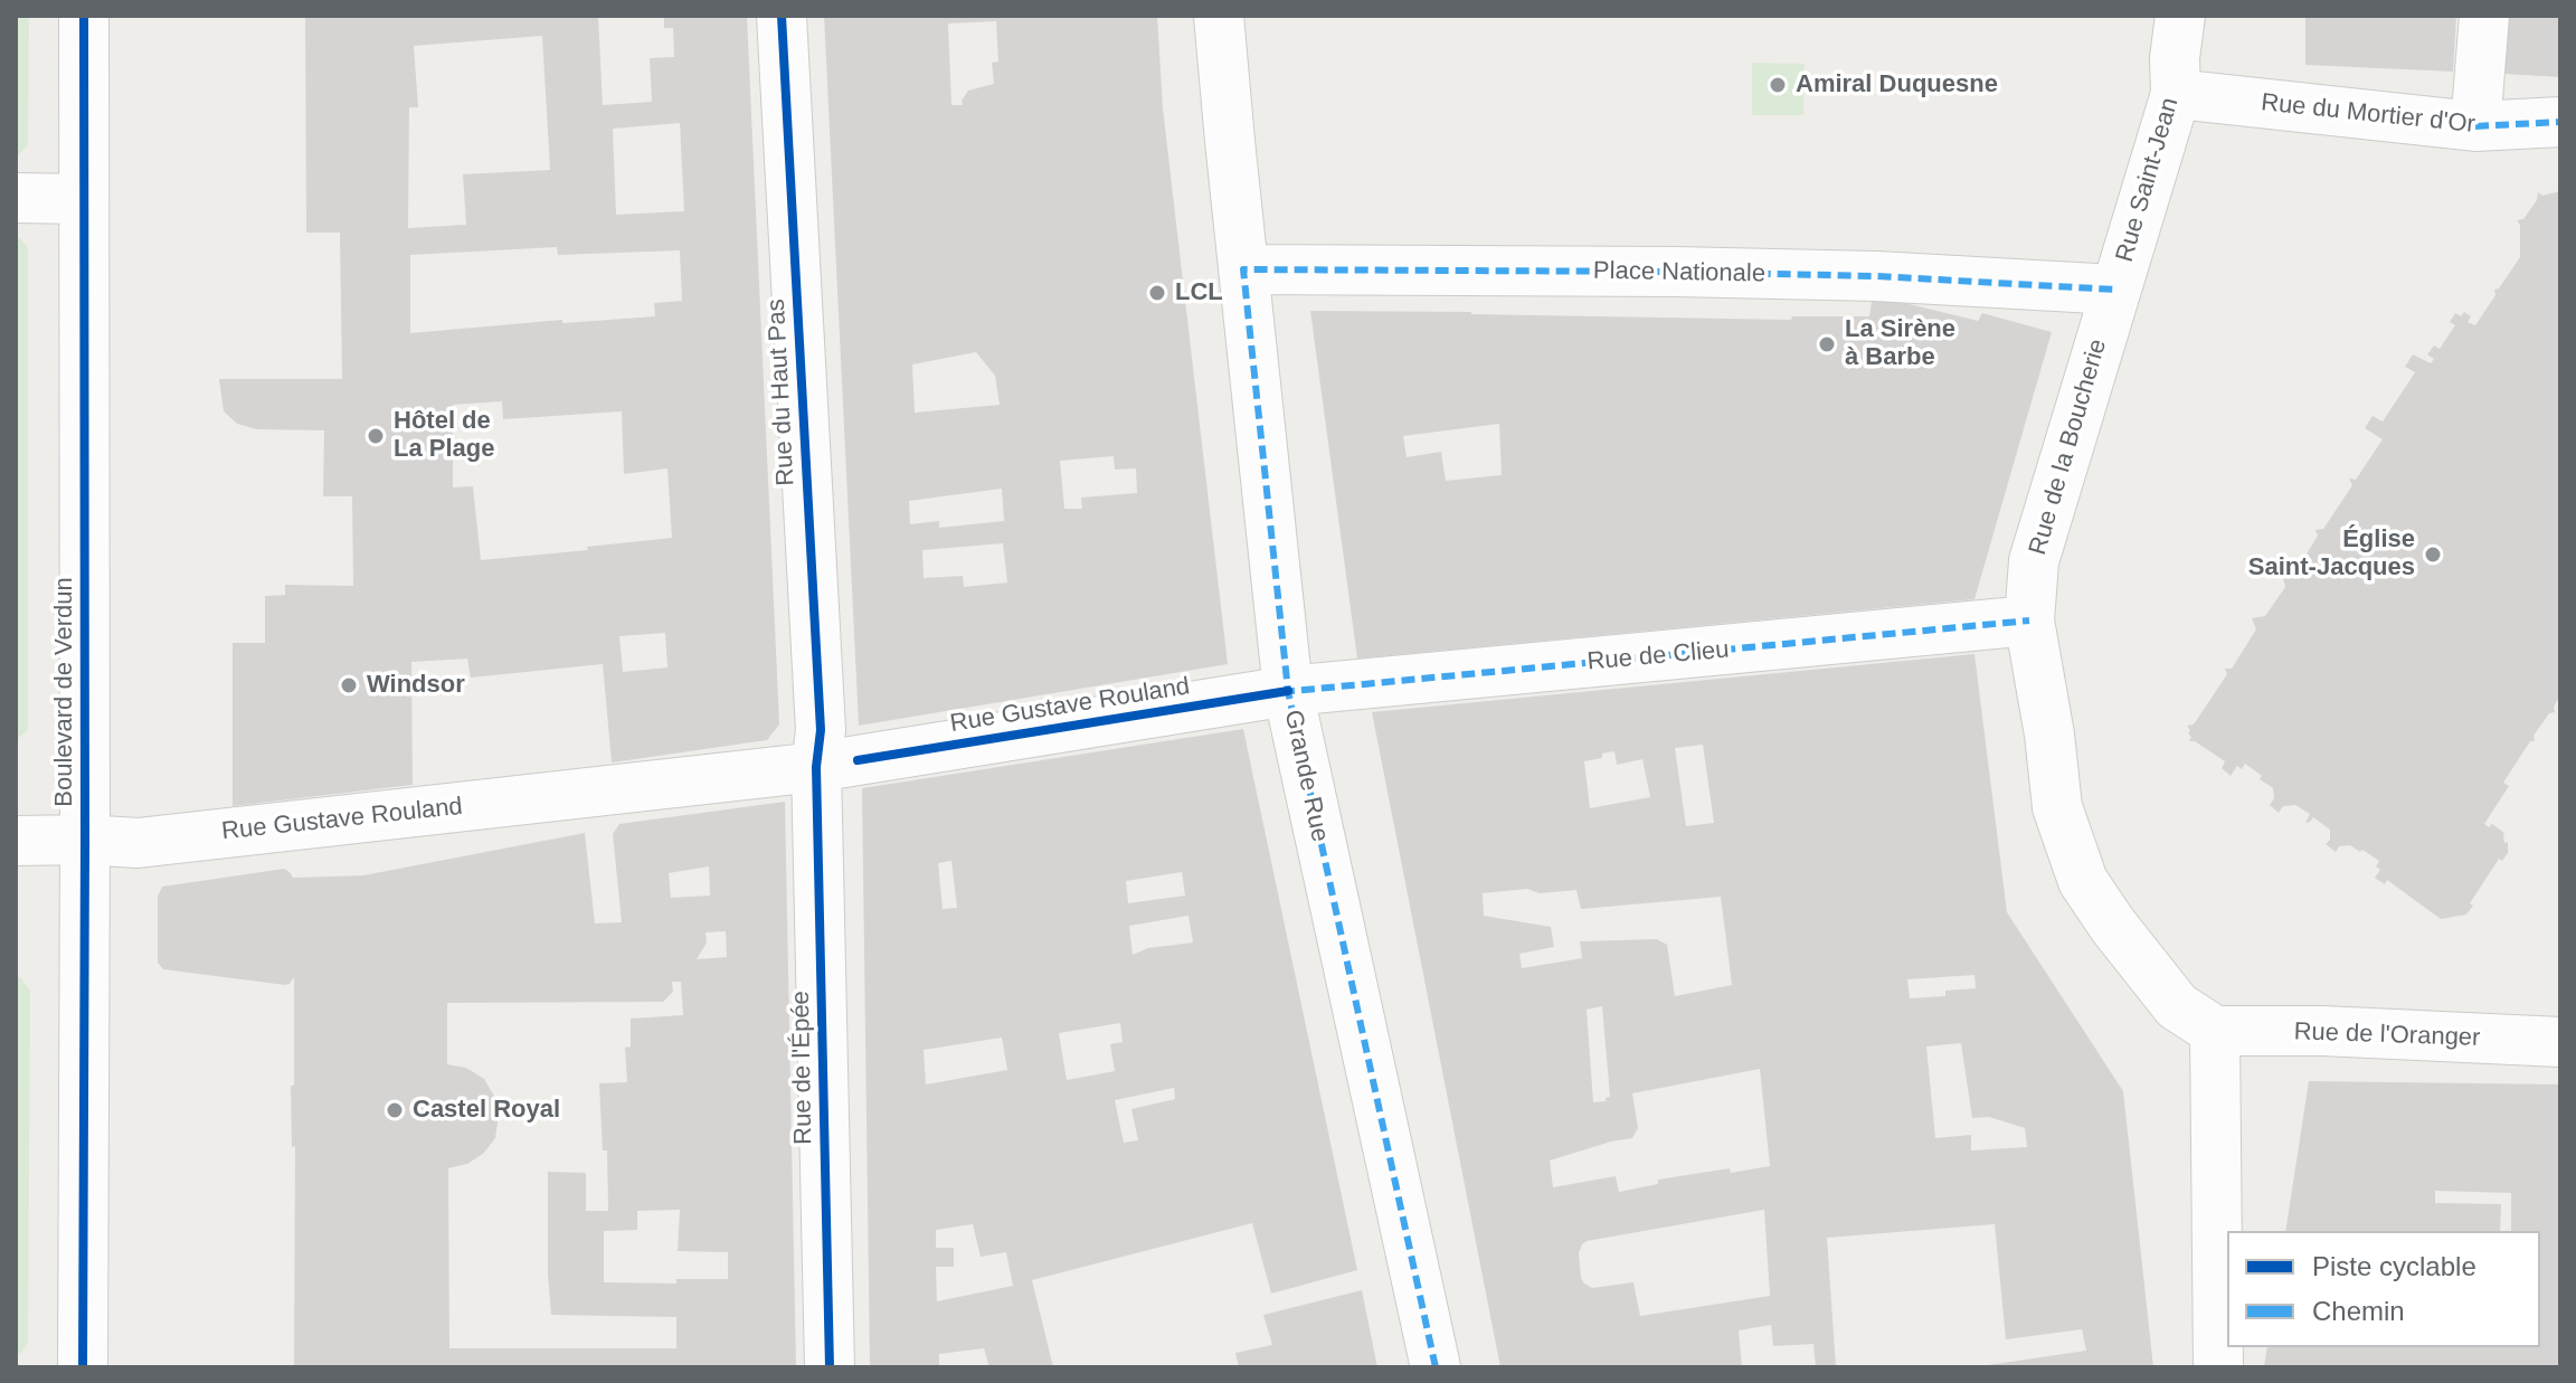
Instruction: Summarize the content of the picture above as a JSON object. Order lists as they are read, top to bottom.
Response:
{
  "streets": {
    "street": [
      "Rue du Mortier d'Or",
      "Rue Saint-Jean",
      "Place Nationale",
      "Rue du Haut Pas",
      "Rue de la Boucherie",
      "Rue de Clieu",
      "Boulevard de Verdun",
      "Rue Gustave Rouland",
      "Grande Rue",
      "Rue de l'Oranger",
      "Rue de l'Épée"
    ]
  },
  "crossings": [
    ["Rue du Mortier d'Or", "Rue Saint-Jean"],
    ["Rue Saint-Jean", "Place Nationale"],
    ["Rue Saint-Jean", "Rue de la Boucherie"],
    ["Place Nationale", "Rue de la Boucherie"],
    ["Place Nationale", "Grande Rue"],
    ["Rue du Haut Pas", "Rue Gustave Rouland"],
    ["Rue du Haut Pas", "Rue de l'Épée"],
    ["Rue de la Boucherie", "Rue de Clieu"],
    ["Rue de la Boucherie", "Rue de l'Oranger"],
    ["Rue de Clieu", "Rue Gustave Rouland"],
    ["Rue de Clieu", "Grande Rue"],
    ["Boulevard de Verdun", "Rue Gustave Rouland"],
    ["Rue Gustave Rouland", "Grande Rue"],
    ["Rue Gustave Rouland", "Rue de l'Épée"]
  ],
  "places": [
    "Amiral Duquesne",
    "LCL",
    "La Sirène à Barbe",
    "Hôtel de La Plage",
    "Église Saint-Jacques",
    "Windsor",
    "Castel Royal"
  ],
  "legend": ["Piste cyclable", "Chemin"]
}
